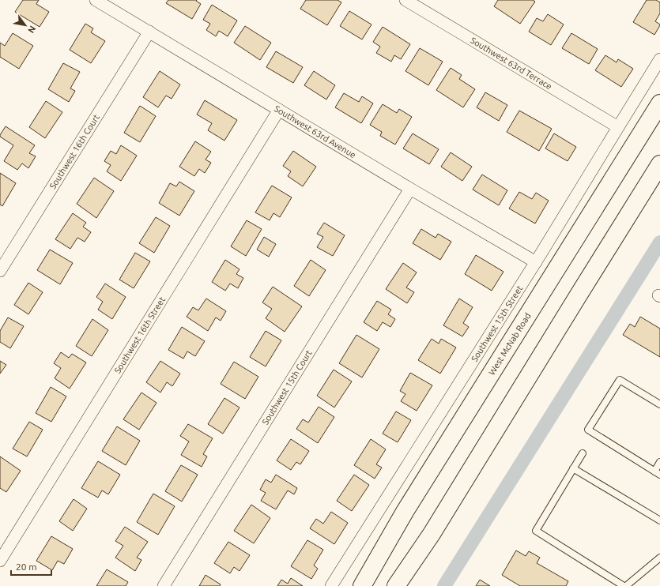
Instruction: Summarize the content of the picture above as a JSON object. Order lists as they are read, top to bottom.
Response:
{
  "streets": {
    "main road": ["West McNab Road"],
    "street": [
      "Southwest 63rd Terrace",
      "Southwest 63rd Avenue",
      "Southwest 16th Court",
      "Southwest 15th Street",
      "Southwest 16th Street",
      "Southwest 15th Court"
    ]
  },
  "crossings": [
    ["Southwest 63rd Terrace", "Southwest 15th Street"],
    ["Southwest 63rd Avenue", "Southwest 16th Court"],
    ["Southwest 63rd Avenue", "Southwest 15th Street"],
    ["Southwest 63rd Avenue", "Southwest 16th Street"],
    ["Southwest 63rd Avenue", "Southwest 15th Court"]
  ],
  "scale_bar": "20 m",
  "north": "bottom right"
}
